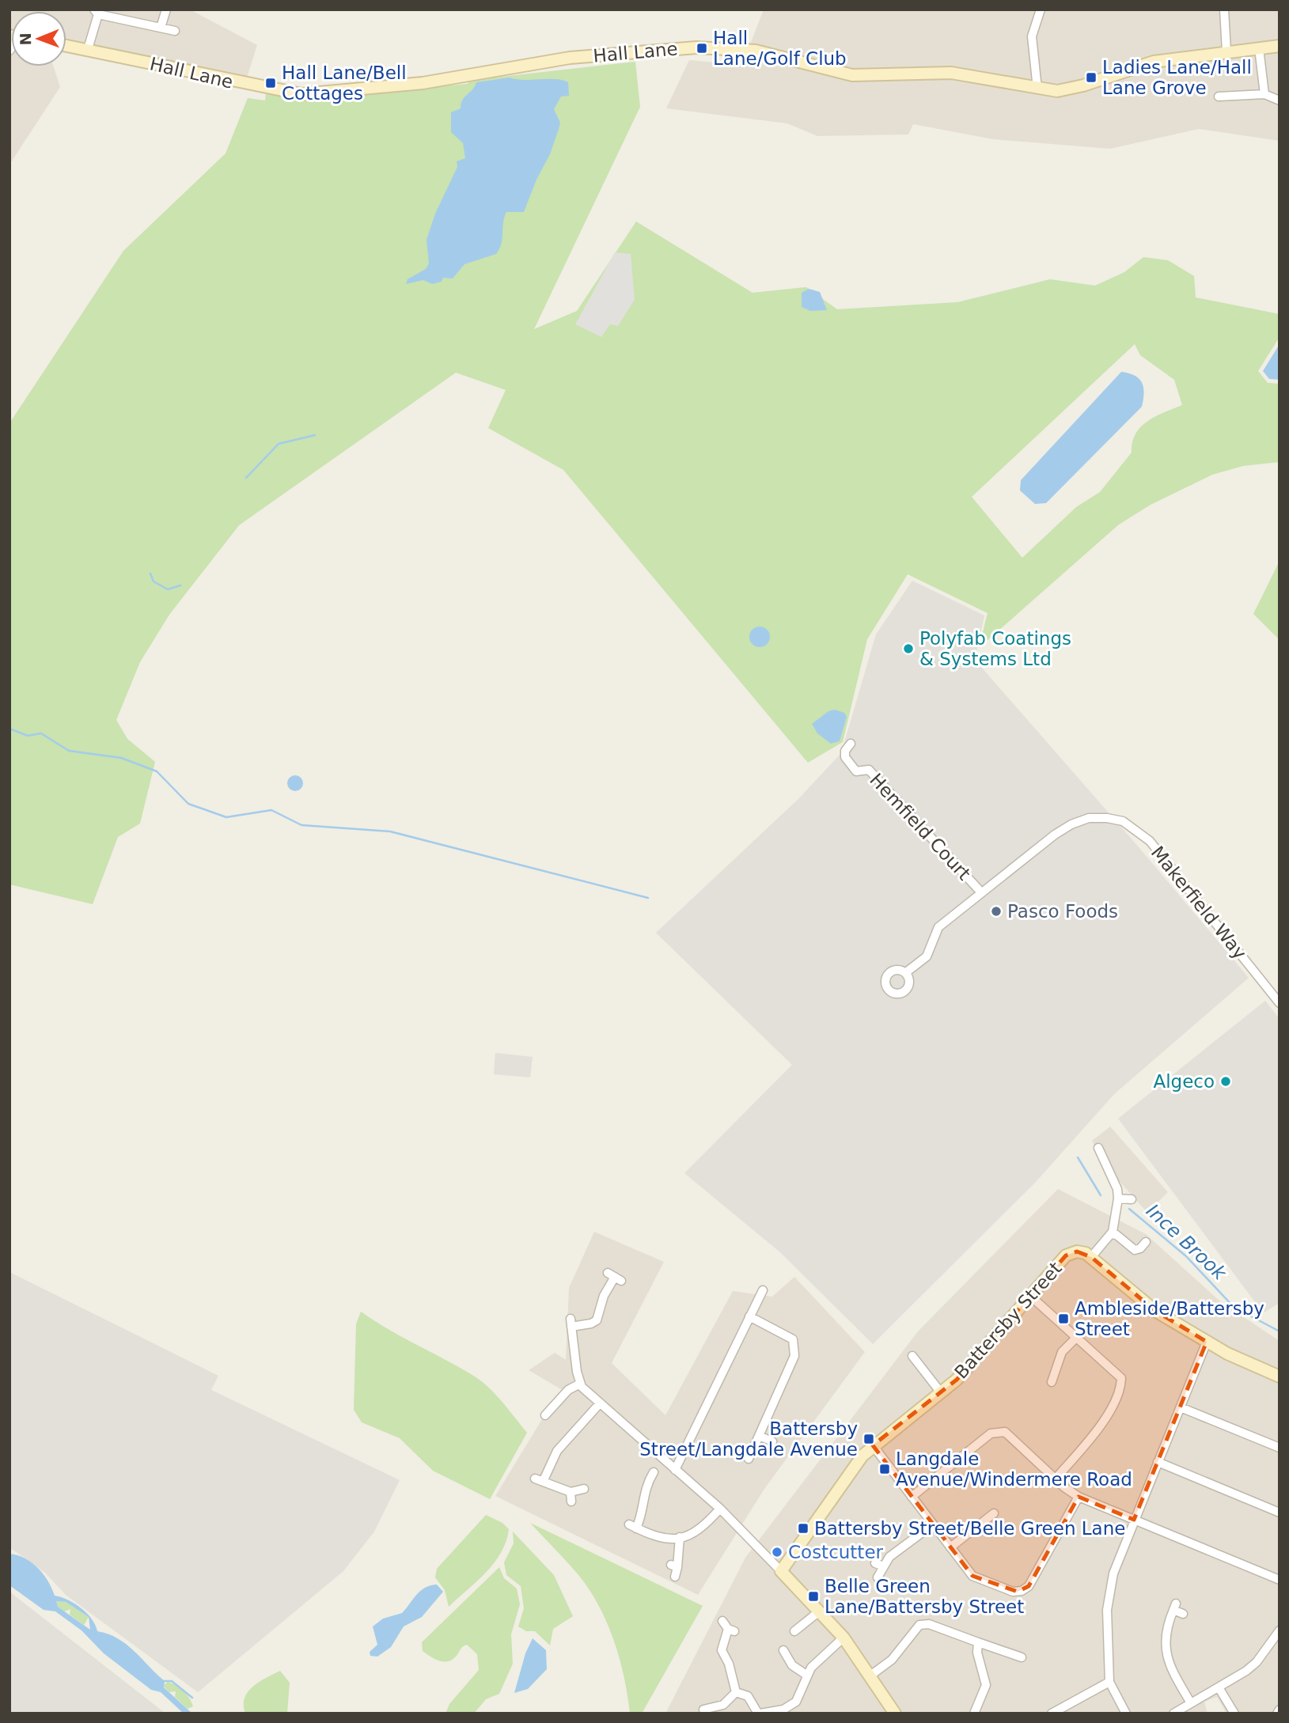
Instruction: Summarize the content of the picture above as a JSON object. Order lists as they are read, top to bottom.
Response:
{
  "streets": {
    "street": [
      "Hall Lane",
      "Hemfield Court",
      "Makerfield Way",
      "Battersby Street"
    ]
  },
  "crossings": [
    ["Hemfield Court", "Makerfield Way"]
  ],
  "water": ["Ince Brook"],
  "places": {
    "transit": [
      "Hall Lane/Golf Club",
      "Ladies Lane/Hall Lane Grove",
      "Hall Lane/Bell Cottages",
      "Ambleside/Battersby Street",
      "Battersby Street/Langdale Avenue",
      "Langdale Avenue/Windermere Road",
      "Battersby Street/Belle Green Lane",
      "Belle Green Lane/Battersby Street"
    ],
    "other": [
      "Polyfab Coatings & Systems Ltd",
      "Pasco Foods",
      "Algeco",
      "Costcutter"
    ]
  },
  "north": "left"
}
